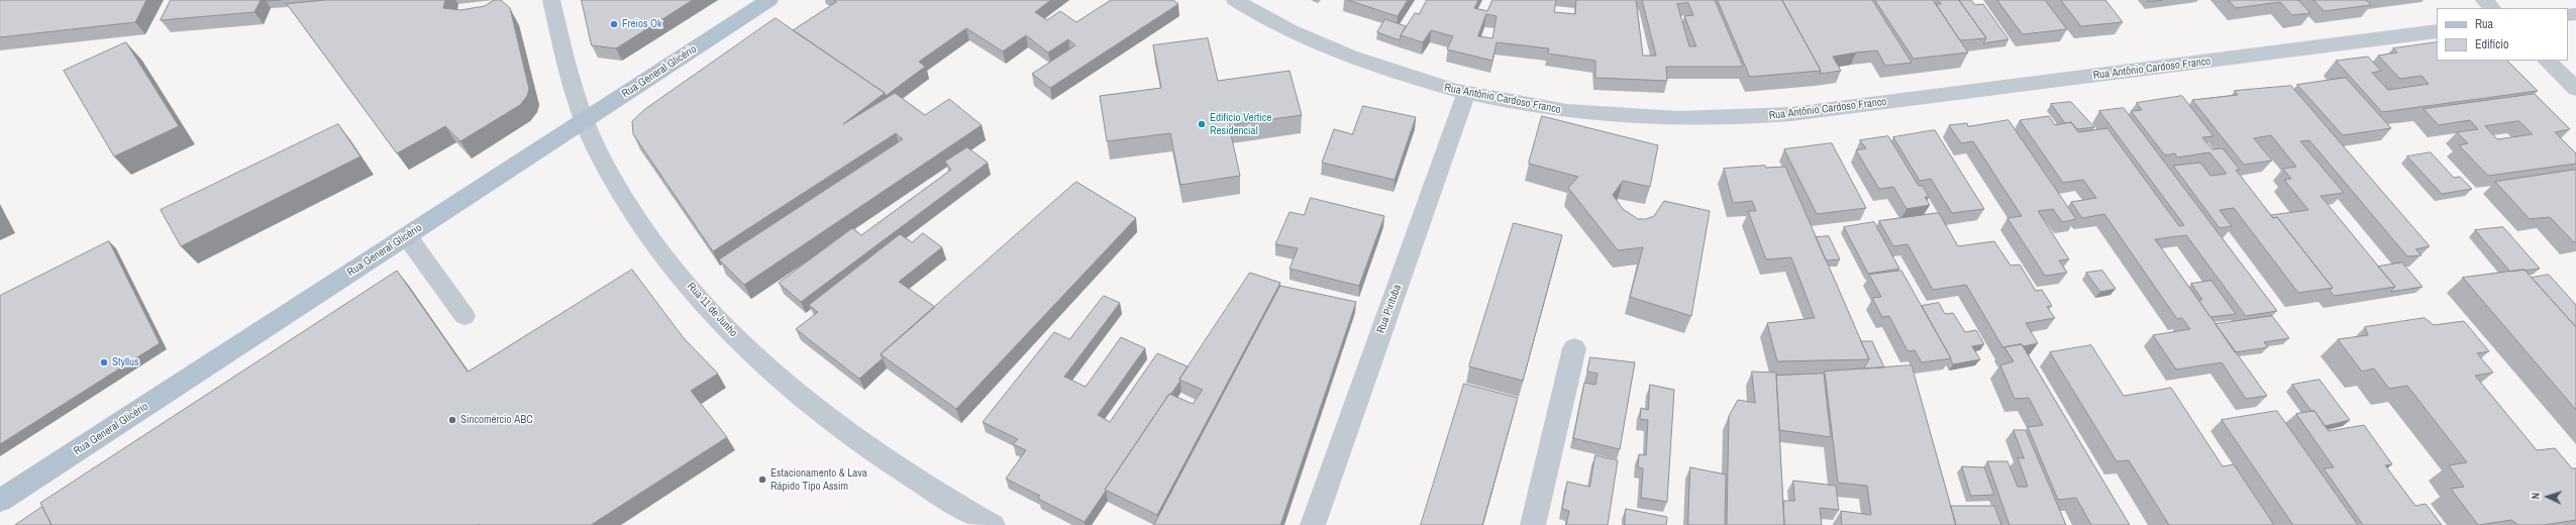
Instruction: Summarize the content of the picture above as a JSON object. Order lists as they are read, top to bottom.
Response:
{
  "streets": {
    "main road": ["Rua General Glicério"],
    "street": ["Rua Antônio Cardoso Franco", "Rua Pirituba", "Rua 11 de Junho"]
  },
  "crossings": [
    ["Rua Antônio Cardoso Franco", "Rua Pirituba"],
    ["Rua General Glicério", "Rua 11 de Junho"]
  ],
  "places": [
    "Freios Ok",
    "Edifício Vertice Residencial",
    "Styllus",
    "Sincomércio ABC",
    "Estacionamento & Lava Rápido Tipo Assim"
  ],
  "legend": ["Rua", "Edifício"],
  "north": "left"
}
